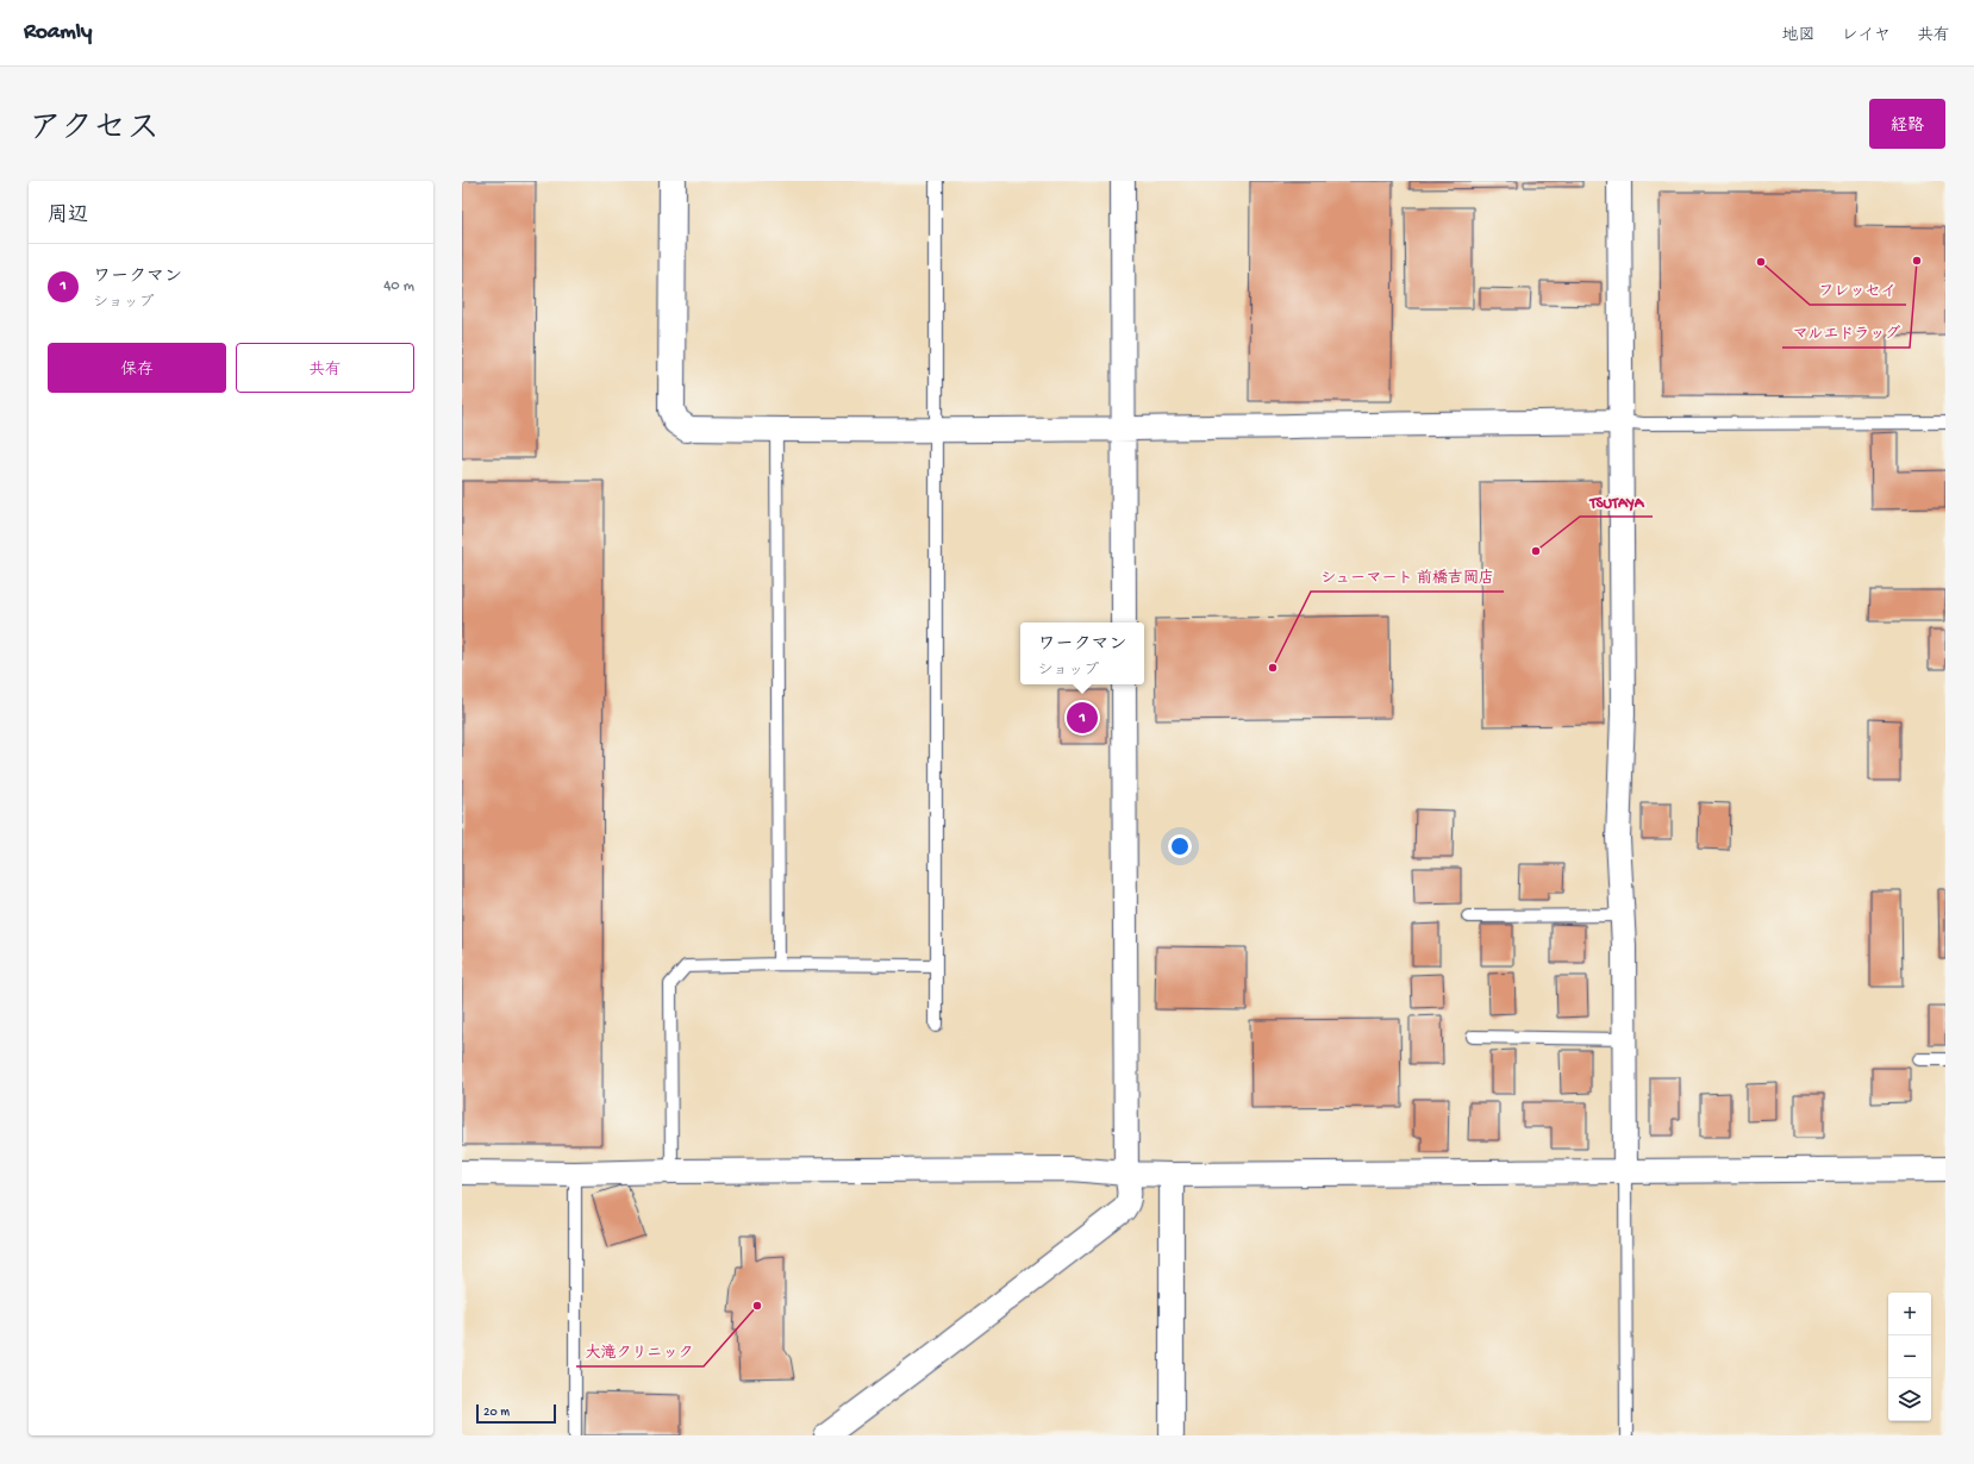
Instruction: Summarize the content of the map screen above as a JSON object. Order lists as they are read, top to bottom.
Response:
{
  "places": [
    "マルエドラッグ",
    "フレッセイ",
    "TSUTAYA",
    "シューマート 前橋吉岡店",
    "大滝クリニック"
  ],
  "scale_bar": "20 m",
  "page": {
    "header": "Roamly",
    "nav": ["地図", "レイヤ", "共有"],
    "title": "アクセス",
    "buttons": [
      "経路",
      ["保存", "共有"]
    ],
    "heading": "周辺",
    "list": [
      {
        "mark": "1",
        "name": "ワークマン",
        "note": "ショップ",
        "value": "40 m"
      }
    ],
    "popup": ["ワークマン", "ショップ"],
    "pins": "1",
    "map_buttons": ["+", "−"],
    "scale": "20 m"
  }
}
